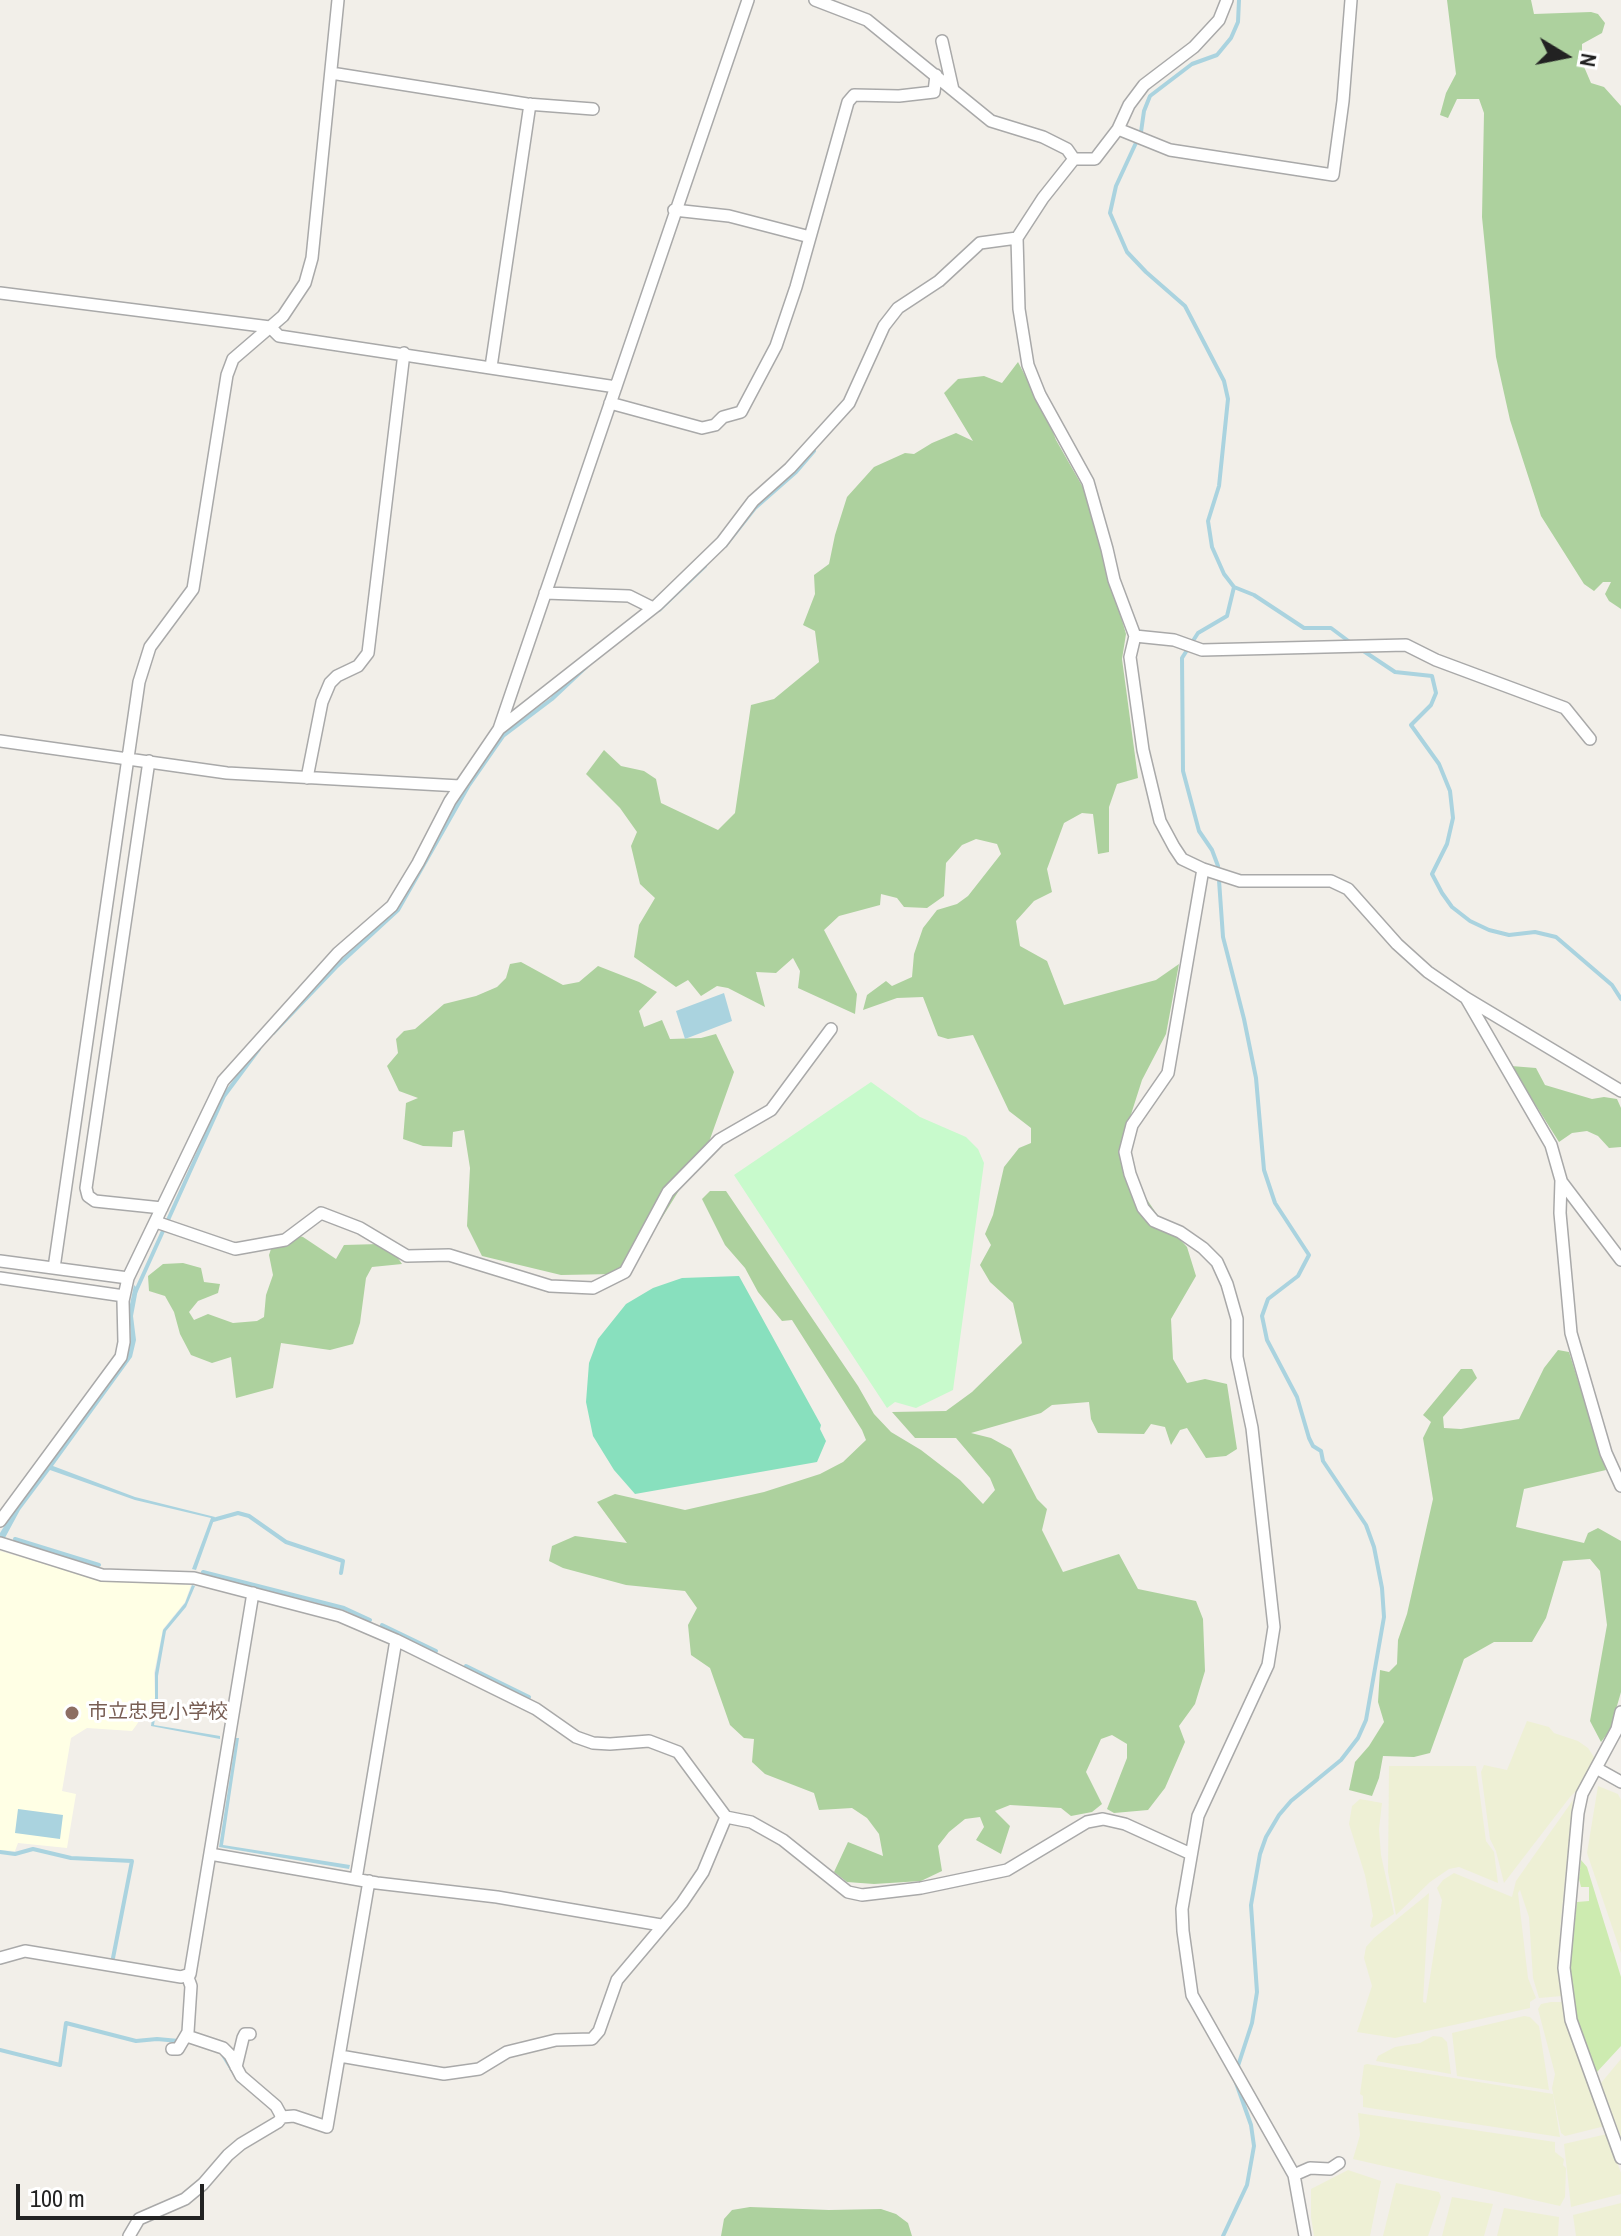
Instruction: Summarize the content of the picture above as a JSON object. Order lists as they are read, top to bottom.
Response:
{
  "places": ["市立忠見小学校"],
  "scale_bar": "100 m",
  "north": "right"
}
